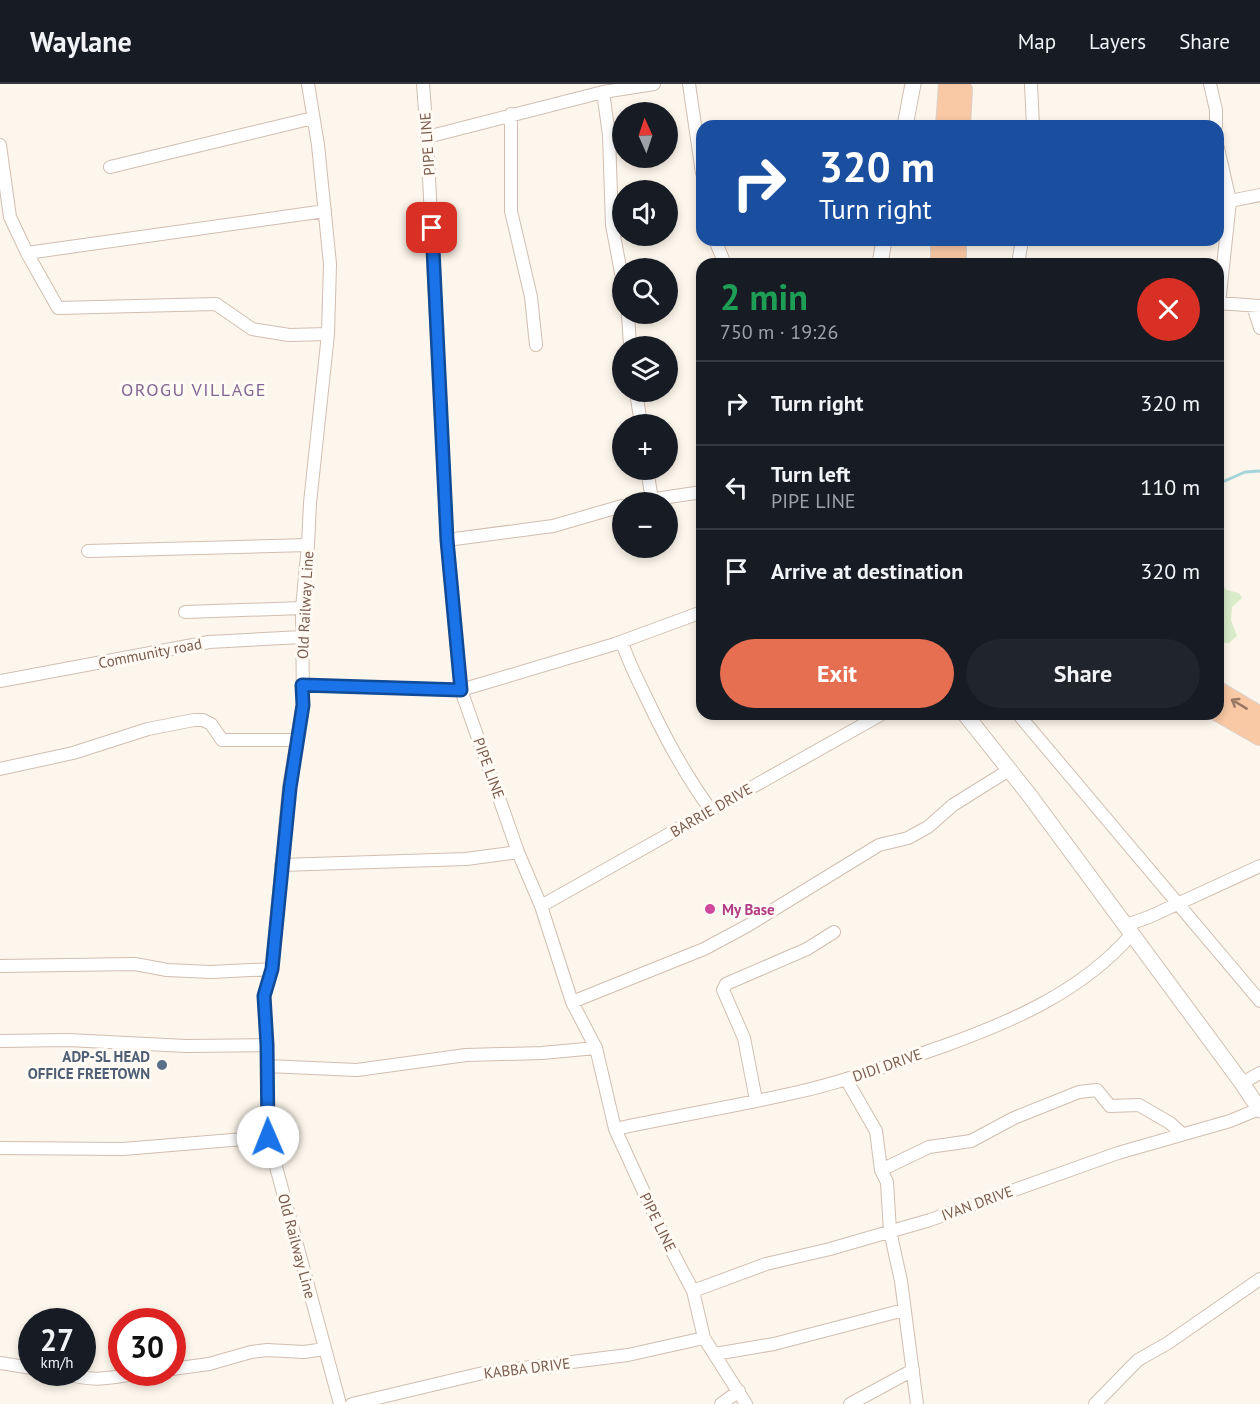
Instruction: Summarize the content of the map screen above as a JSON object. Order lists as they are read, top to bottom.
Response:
{
  "streets": {
    "street": [
      "PIPE LINE",
      "Old Railway Line",
      "Community road",
      "BARRIE DRIVE",
      "DIDI DRIVE",
      "IVAN DRIVE",
      "KABBA DRIVE"
    ]
  },
  "crossings": [
    ["PIPE LINE", "BARRIE DRIVE"],
    ["PIPE LINE", "DIDI DRIVE"],
    ["PIPE LINE", "IVAN DRIVE"],
    ["PIPE LINE", "KABBA DRIVE"],
    ["Old Railway Line", "Community road"]
  ],
  "districts": ["OROGU VILLAGE"],
  "places": ["My Base", "ADP-SL HEAD OFFICE FREETOWN"],
  "north": "top",
  "page": {
    "header": "Waylane",
    "nav": ["Map", "Layers", "Share"],
    "map_buttons": ["+", "−"],
    "turn": ["320 m", "Turn right"],
    "heading": ["2 min", "750 m · 19:26"],
    "list": [
      {
        "name": "Turn right",
        "value": "320 m"
      },
      {
        "name": "Turn left",
        "note": "PIPE LINE",
        "value": "110 m"
      },
      {
        "name": "Arrive at destination",
        "value": "320 m"
      }
    ],
    "buttons": ["Exit", "Share"],
    "speed": "27 km/h",
    "limit": "30"
  }
}
